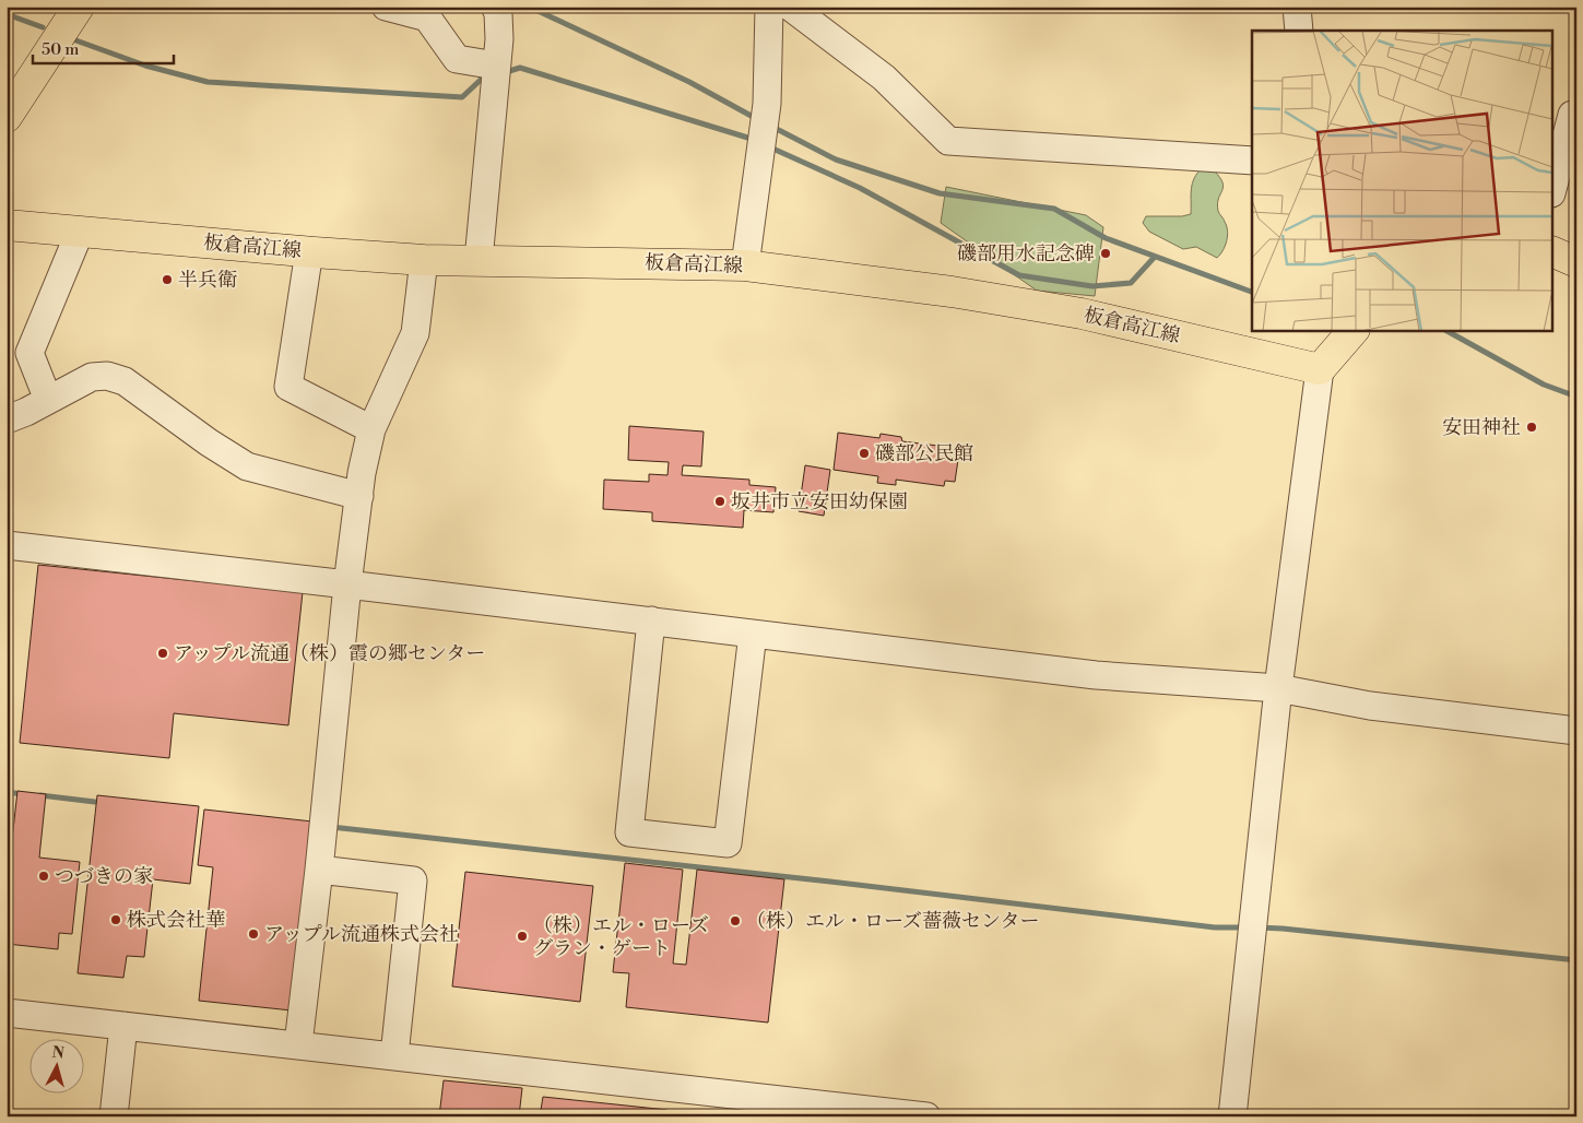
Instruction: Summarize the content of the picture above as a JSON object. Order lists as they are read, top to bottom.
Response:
{
  "streets": {
    "main road": ["板倉高江線"]
  },
  "places": [
    "磯部用水記念碑",
    "半兵衛",
    "安田神社",
    "磯部公民館",
    "坂井市立安田幼保園",
    "アップル流通（株）霞の郷センター",
    "つづきの家",
    "株式会社華",
    "（株）エル・ローズ薔薇センター",
    "アップル流通株式会社",
    "（株）エル・ローズ グラン・ゲート"
  ],
  "scale_bar": "50 m",
  "north": "top"
}
